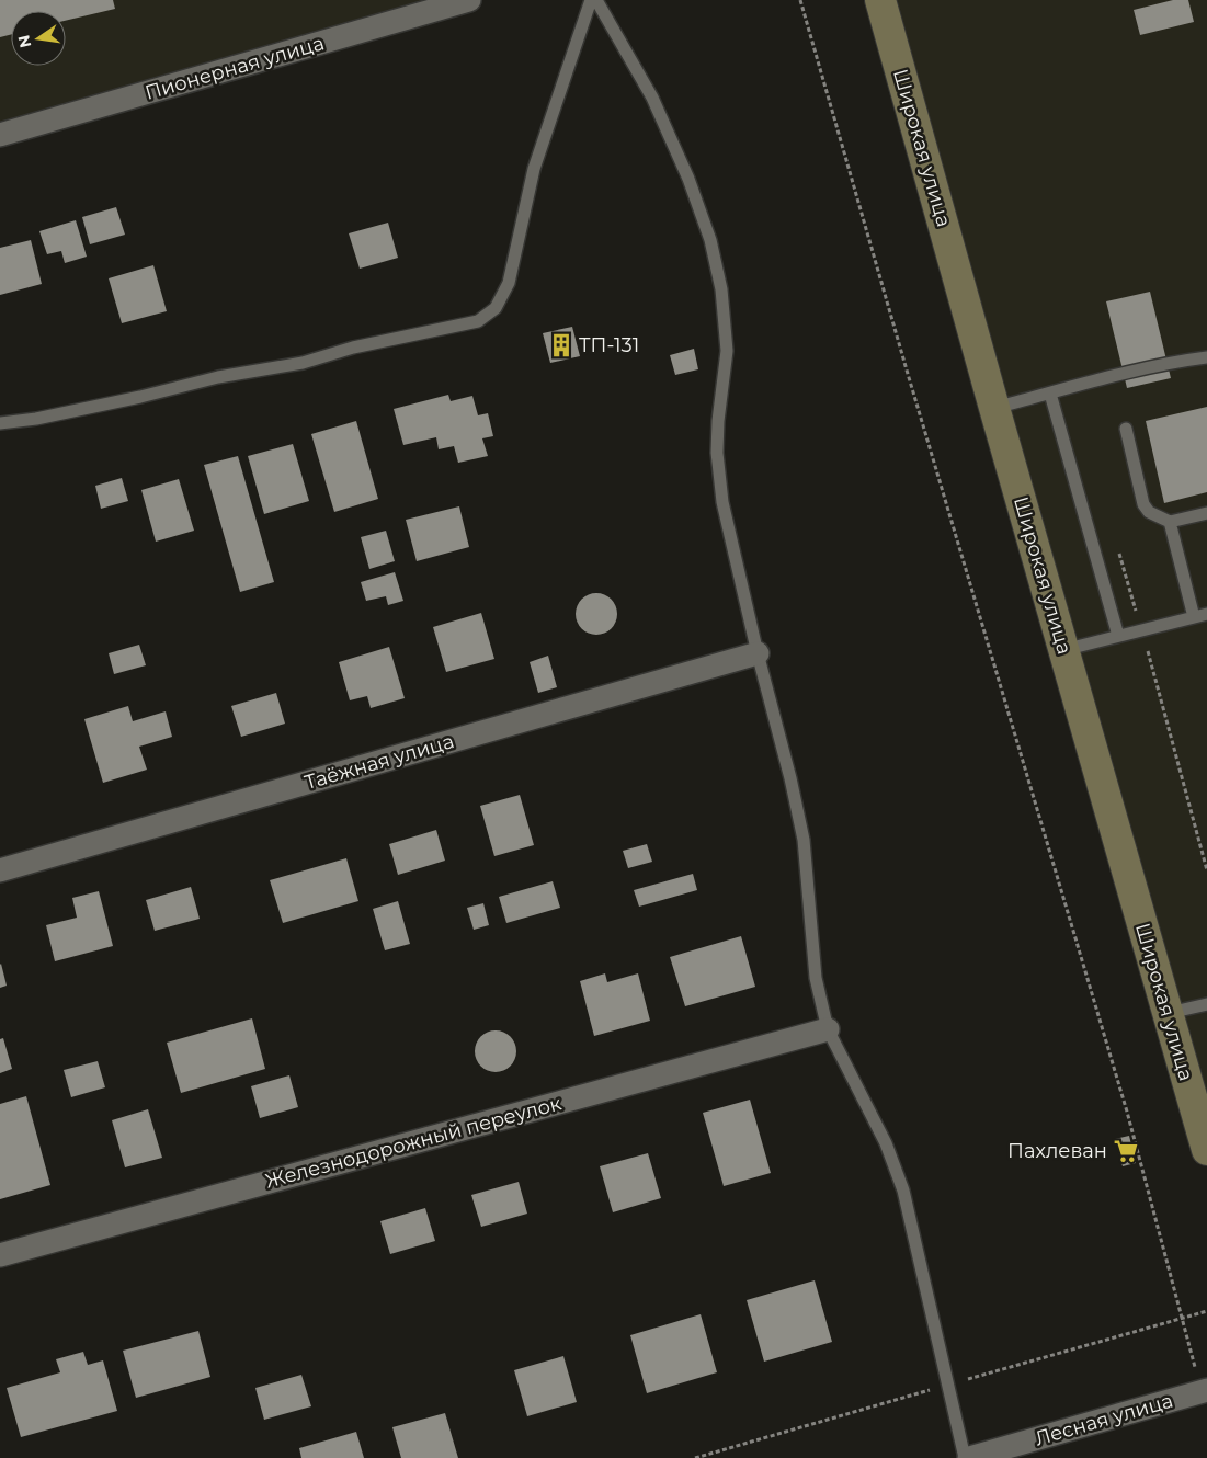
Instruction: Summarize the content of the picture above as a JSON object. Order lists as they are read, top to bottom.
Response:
{
  "streets": {
    "street": [
      "Пионерная улица",
      "Широкая улица",
      "Таёжная улица",
      "Железнодорожный переулок",
      "Лесная улица"
    ]
  },
  "places": {
    "building": ["ТП-131"],
    "supermarket": ["Пахлеван"]
  },
  "north": "left"
}
